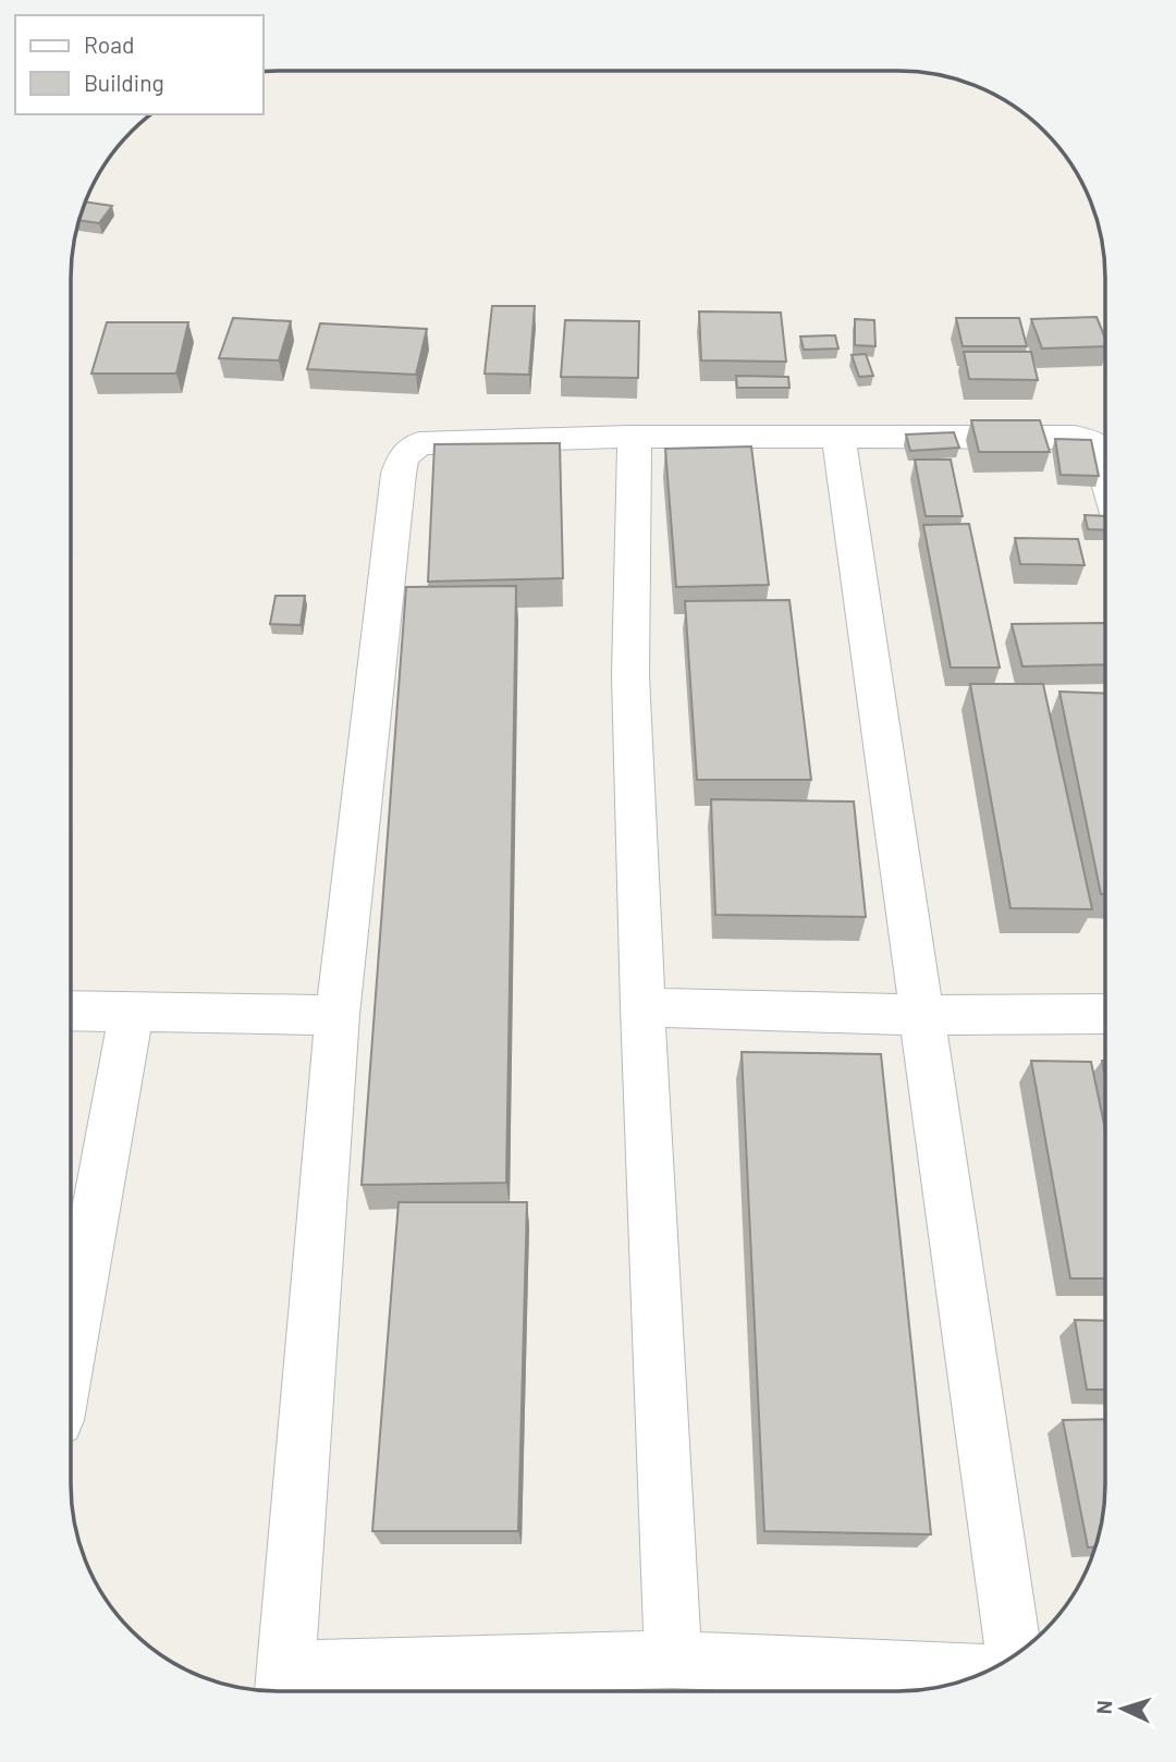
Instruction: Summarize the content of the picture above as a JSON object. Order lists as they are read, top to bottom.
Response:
{
  "legend": ["Road", "Building"],
  "north": "left"
}
